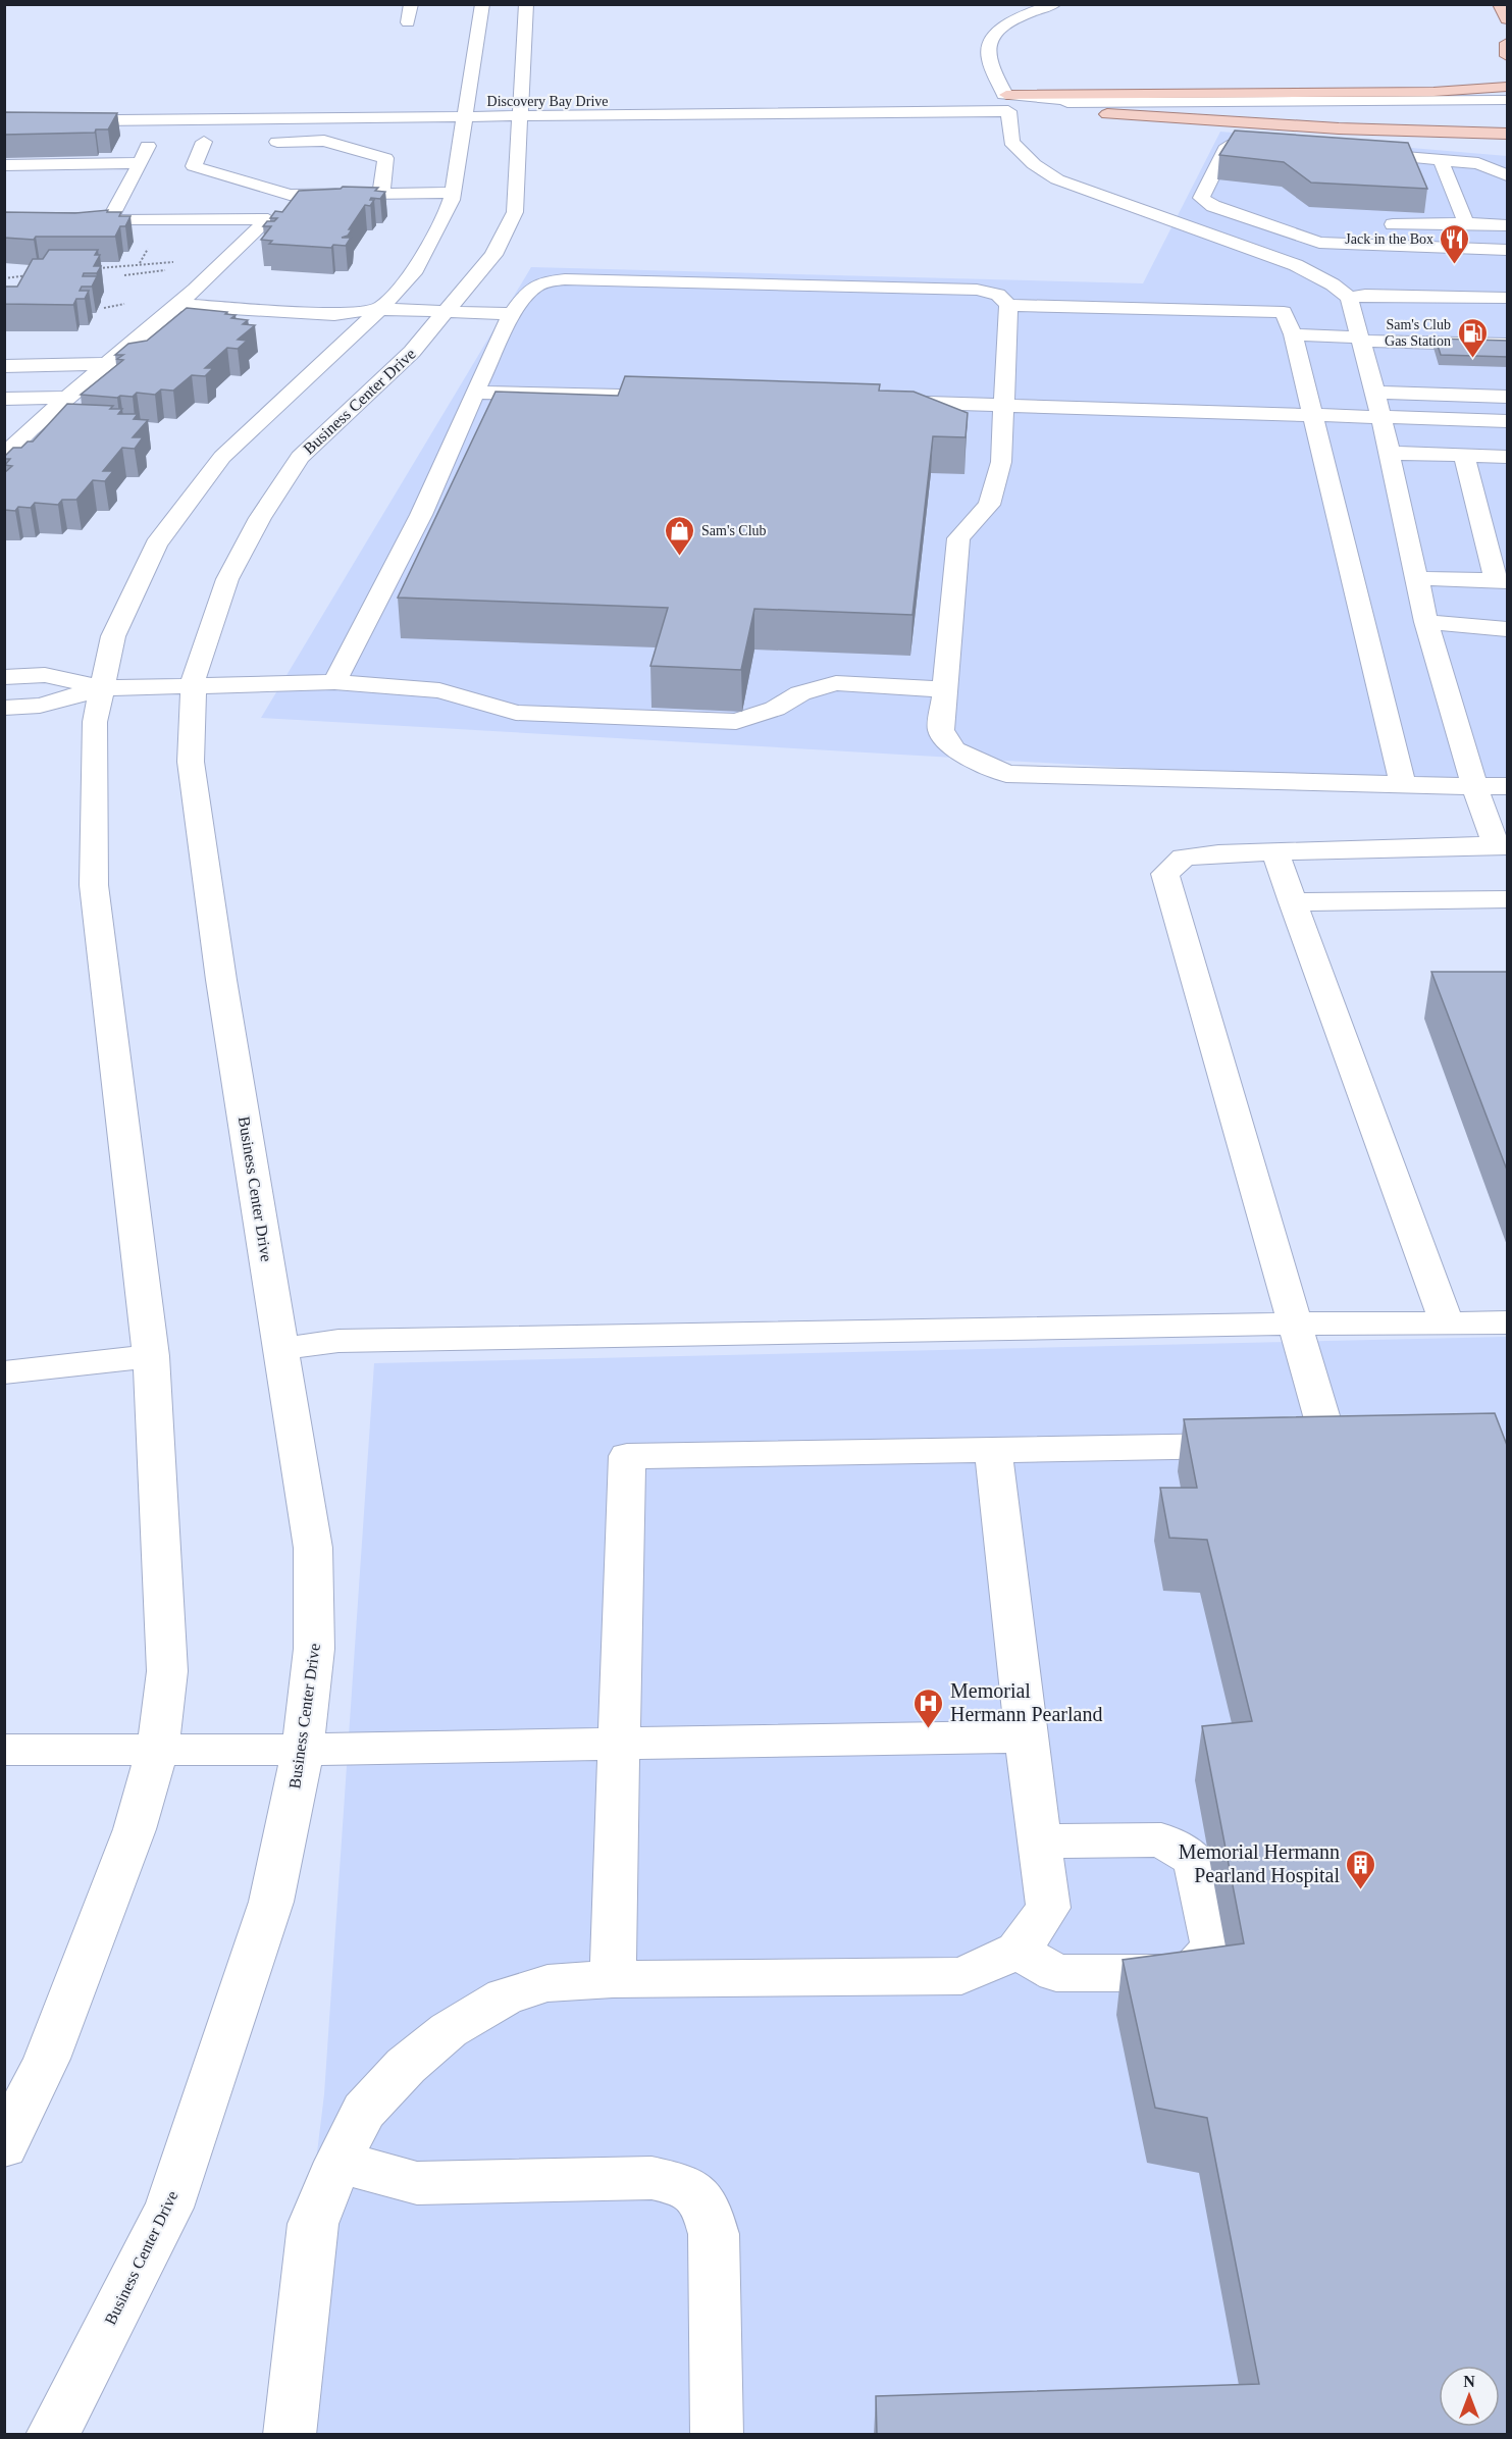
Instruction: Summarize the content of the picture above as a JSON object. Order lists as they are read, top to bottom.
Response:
{
  "streets": {
    "street": ["Discovery Bay Drive", "Business Center Drive"]
  },
  "crossings": [
    ["Discovery Bay Drive", "Business Center Drive"]
  ],
  "places": {
    "restaurant": ["Jack in the Box"],
    "fuel station": ["Sam's Club Gas Station"],
    "shop": ["Sam's Club"],
    "hospital": ["Memorial Hermann Pearland"],
    "building": ["Memorial Hermann Pearland Hospital"]
  },
  "north": "top"
}
